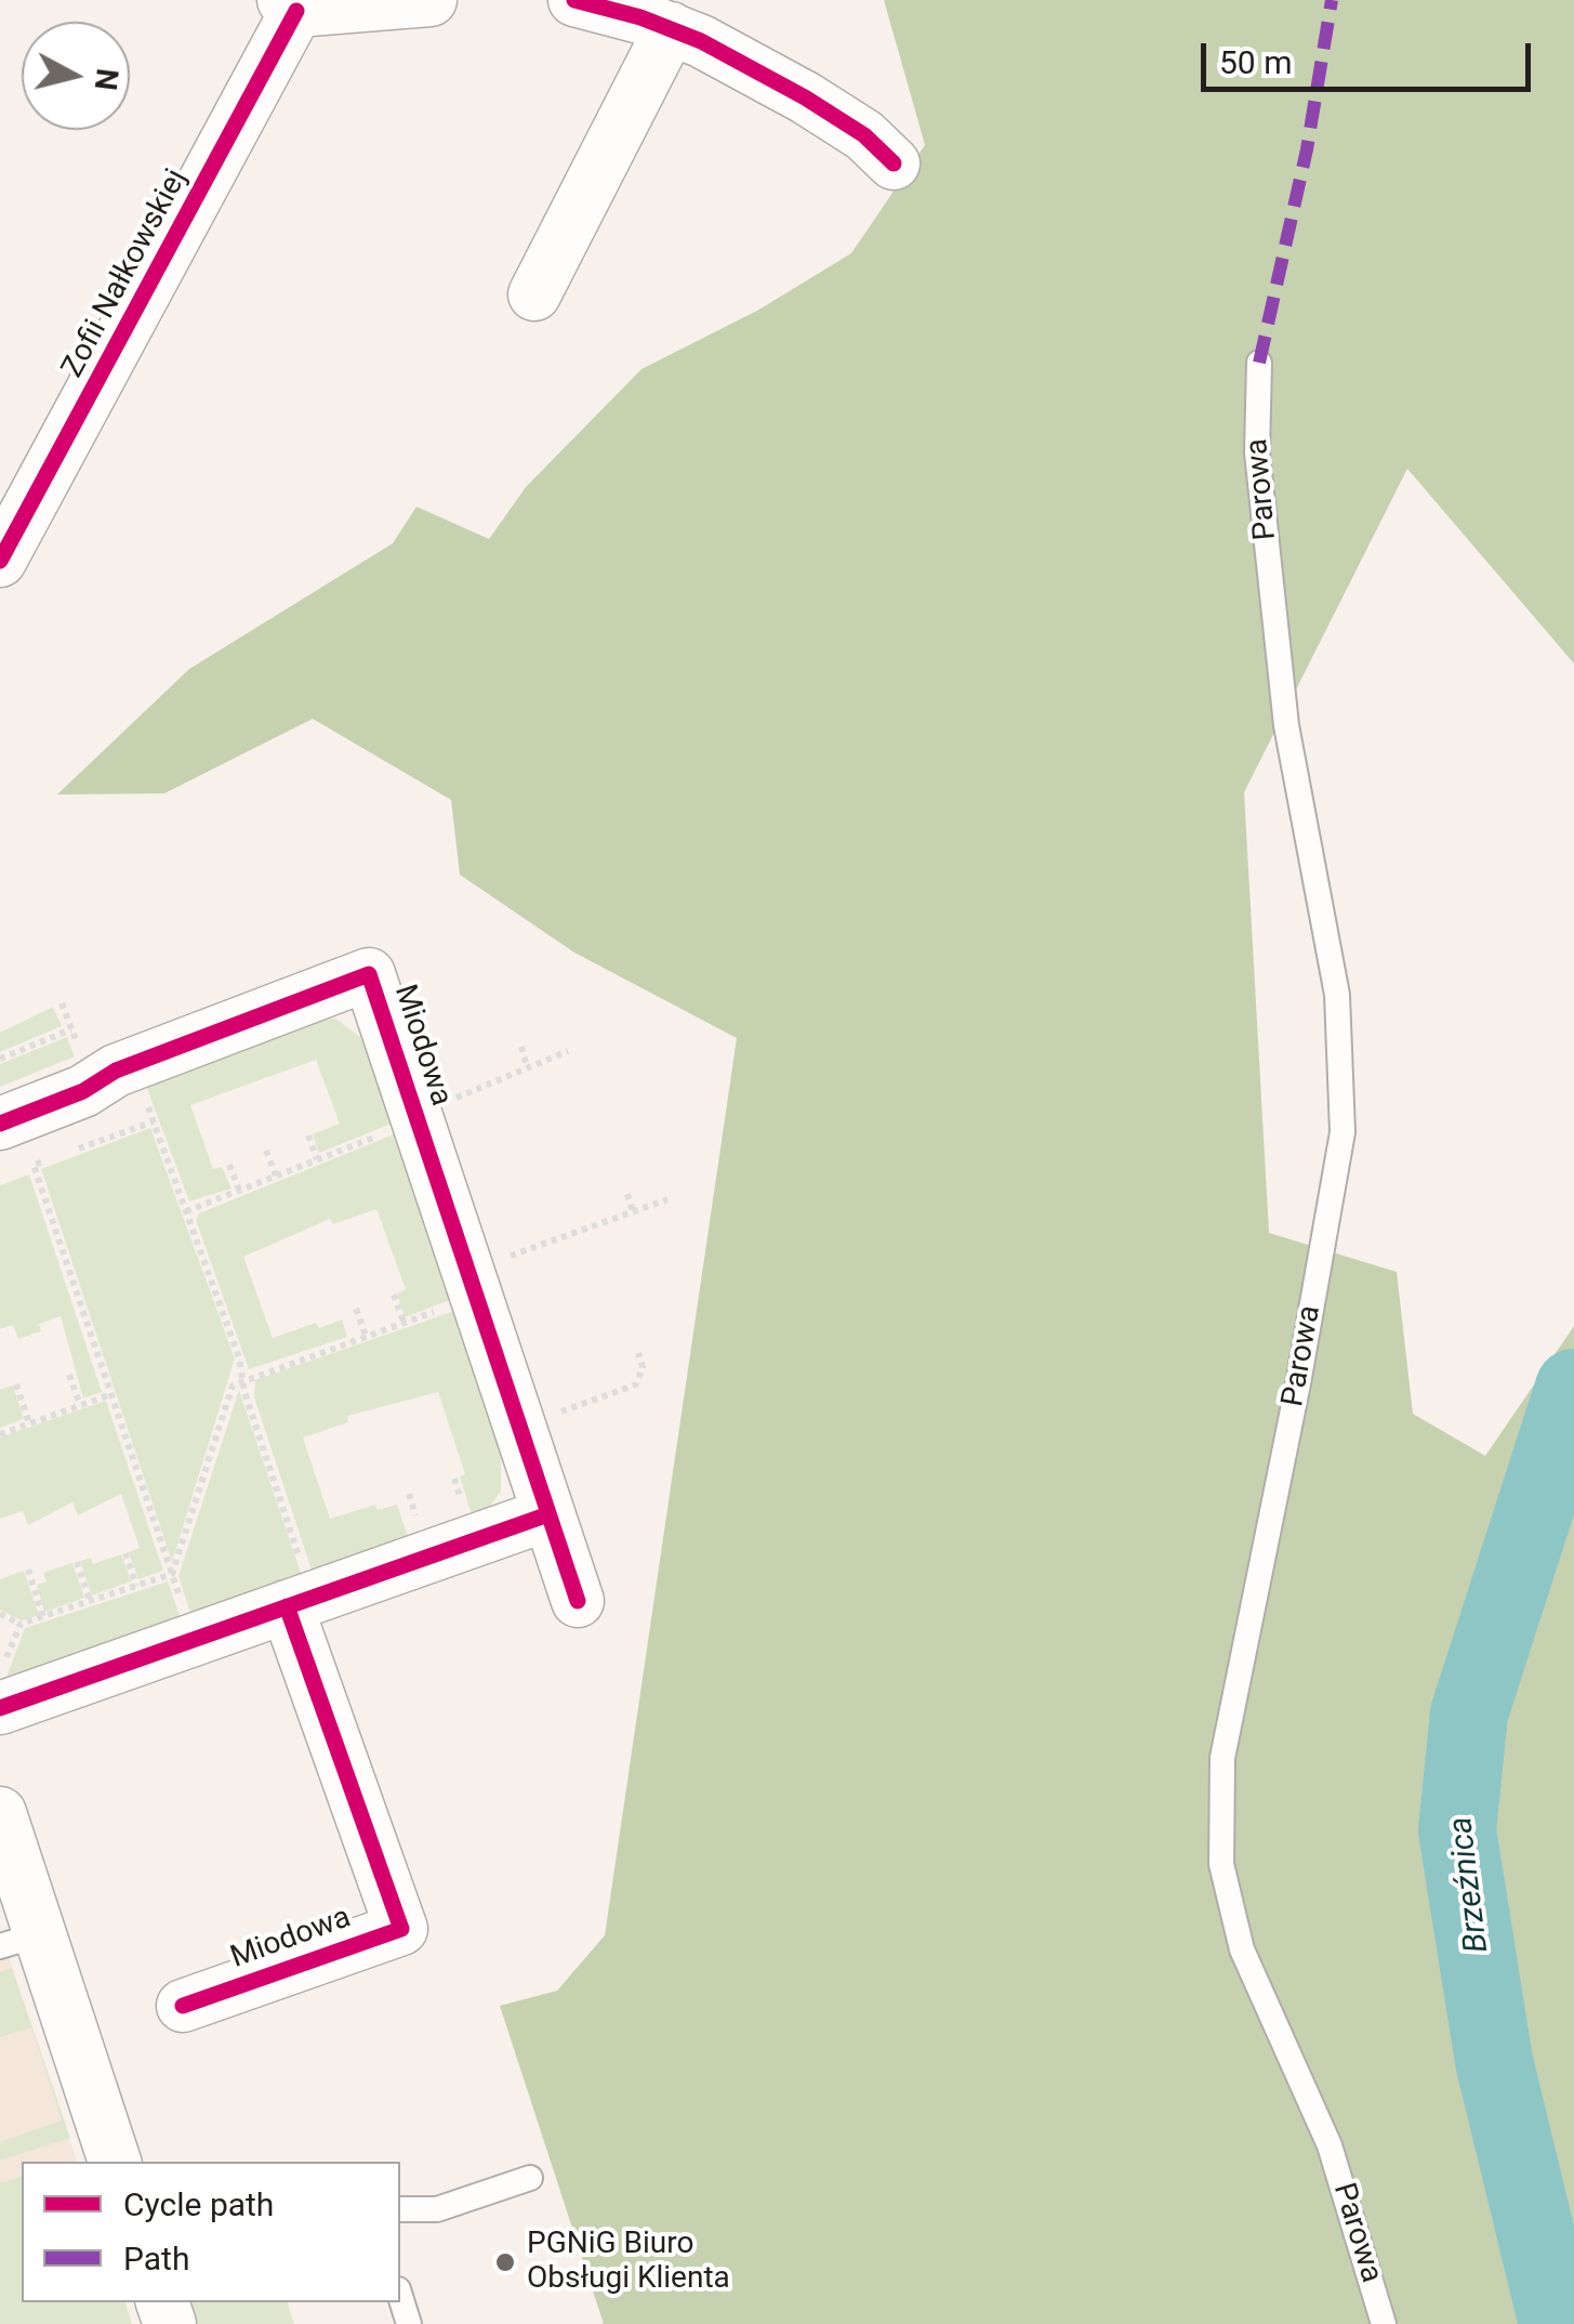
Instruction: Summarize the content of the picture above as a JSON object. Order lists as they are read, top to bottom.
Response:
{
  "streets": {
    "street": ["Zofii Nałkowskiej", "Miodowa"],
    "lane": ["Parowa"]
  },
  "water": ["Brzeźnica"],
  "places": ["PGNiG Biuro Obsługi Klienta"],
  "legend": ["Cycle path", "Path"],
  "scale_bar": "50 m",
  "north": "right"
}
